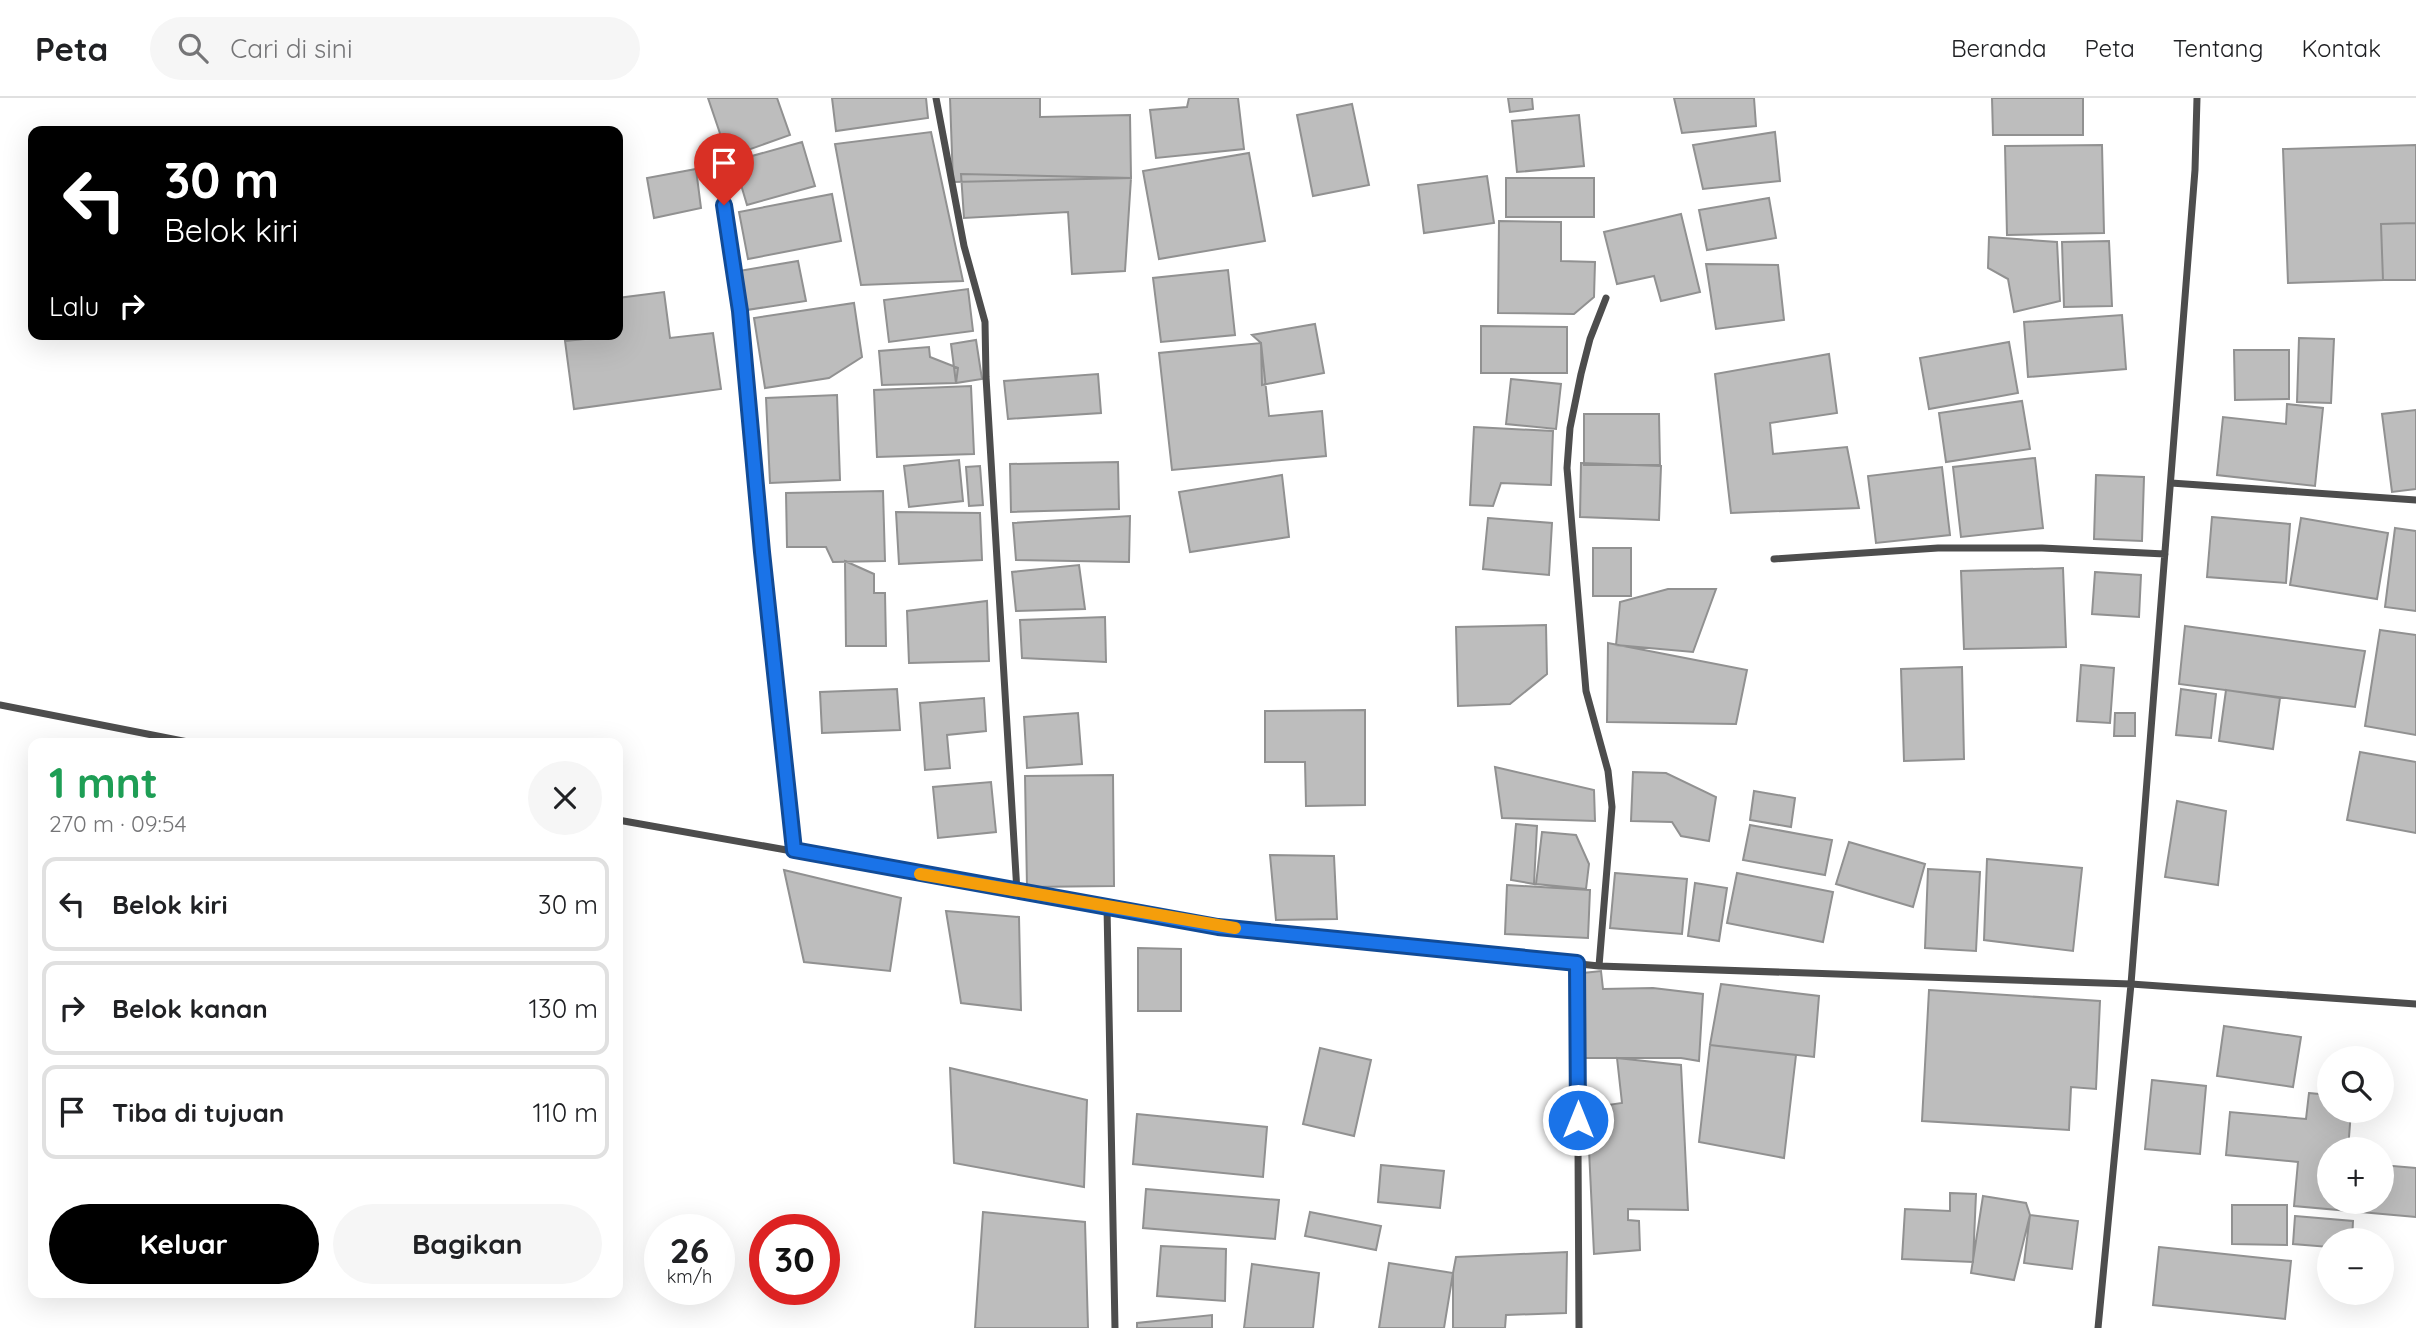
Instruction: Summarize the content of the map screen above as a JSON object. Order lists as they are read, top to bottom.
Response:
{
  "page": {
    "header": "Peta",
    "search": "Cari di sini",
    "nav": [
      "Beranda",
      "Peta",
      "Tentang",
      "Kontak"
    ],
    "turn": ["30 m", "Belok kiri"],
    "then": "Lalu",
    "heading": ["1 mnt", "270 m · 09:54"],
    "list": [
      {
        "name": "Belok kiri",
        "value": "30 m"
      },
      {
        "name": "Belok kanan",
        "value": "130 m"
      },
      {
        "name": "Tiba di tujuan",
        "value": "110 m"
      }
    ],
    "map_buttons": ["+", "−"],
    "buttons": ["Keluar", "Bagikan"],
    "speed": "26 km/h",
    "limit": "30"
  }
}
